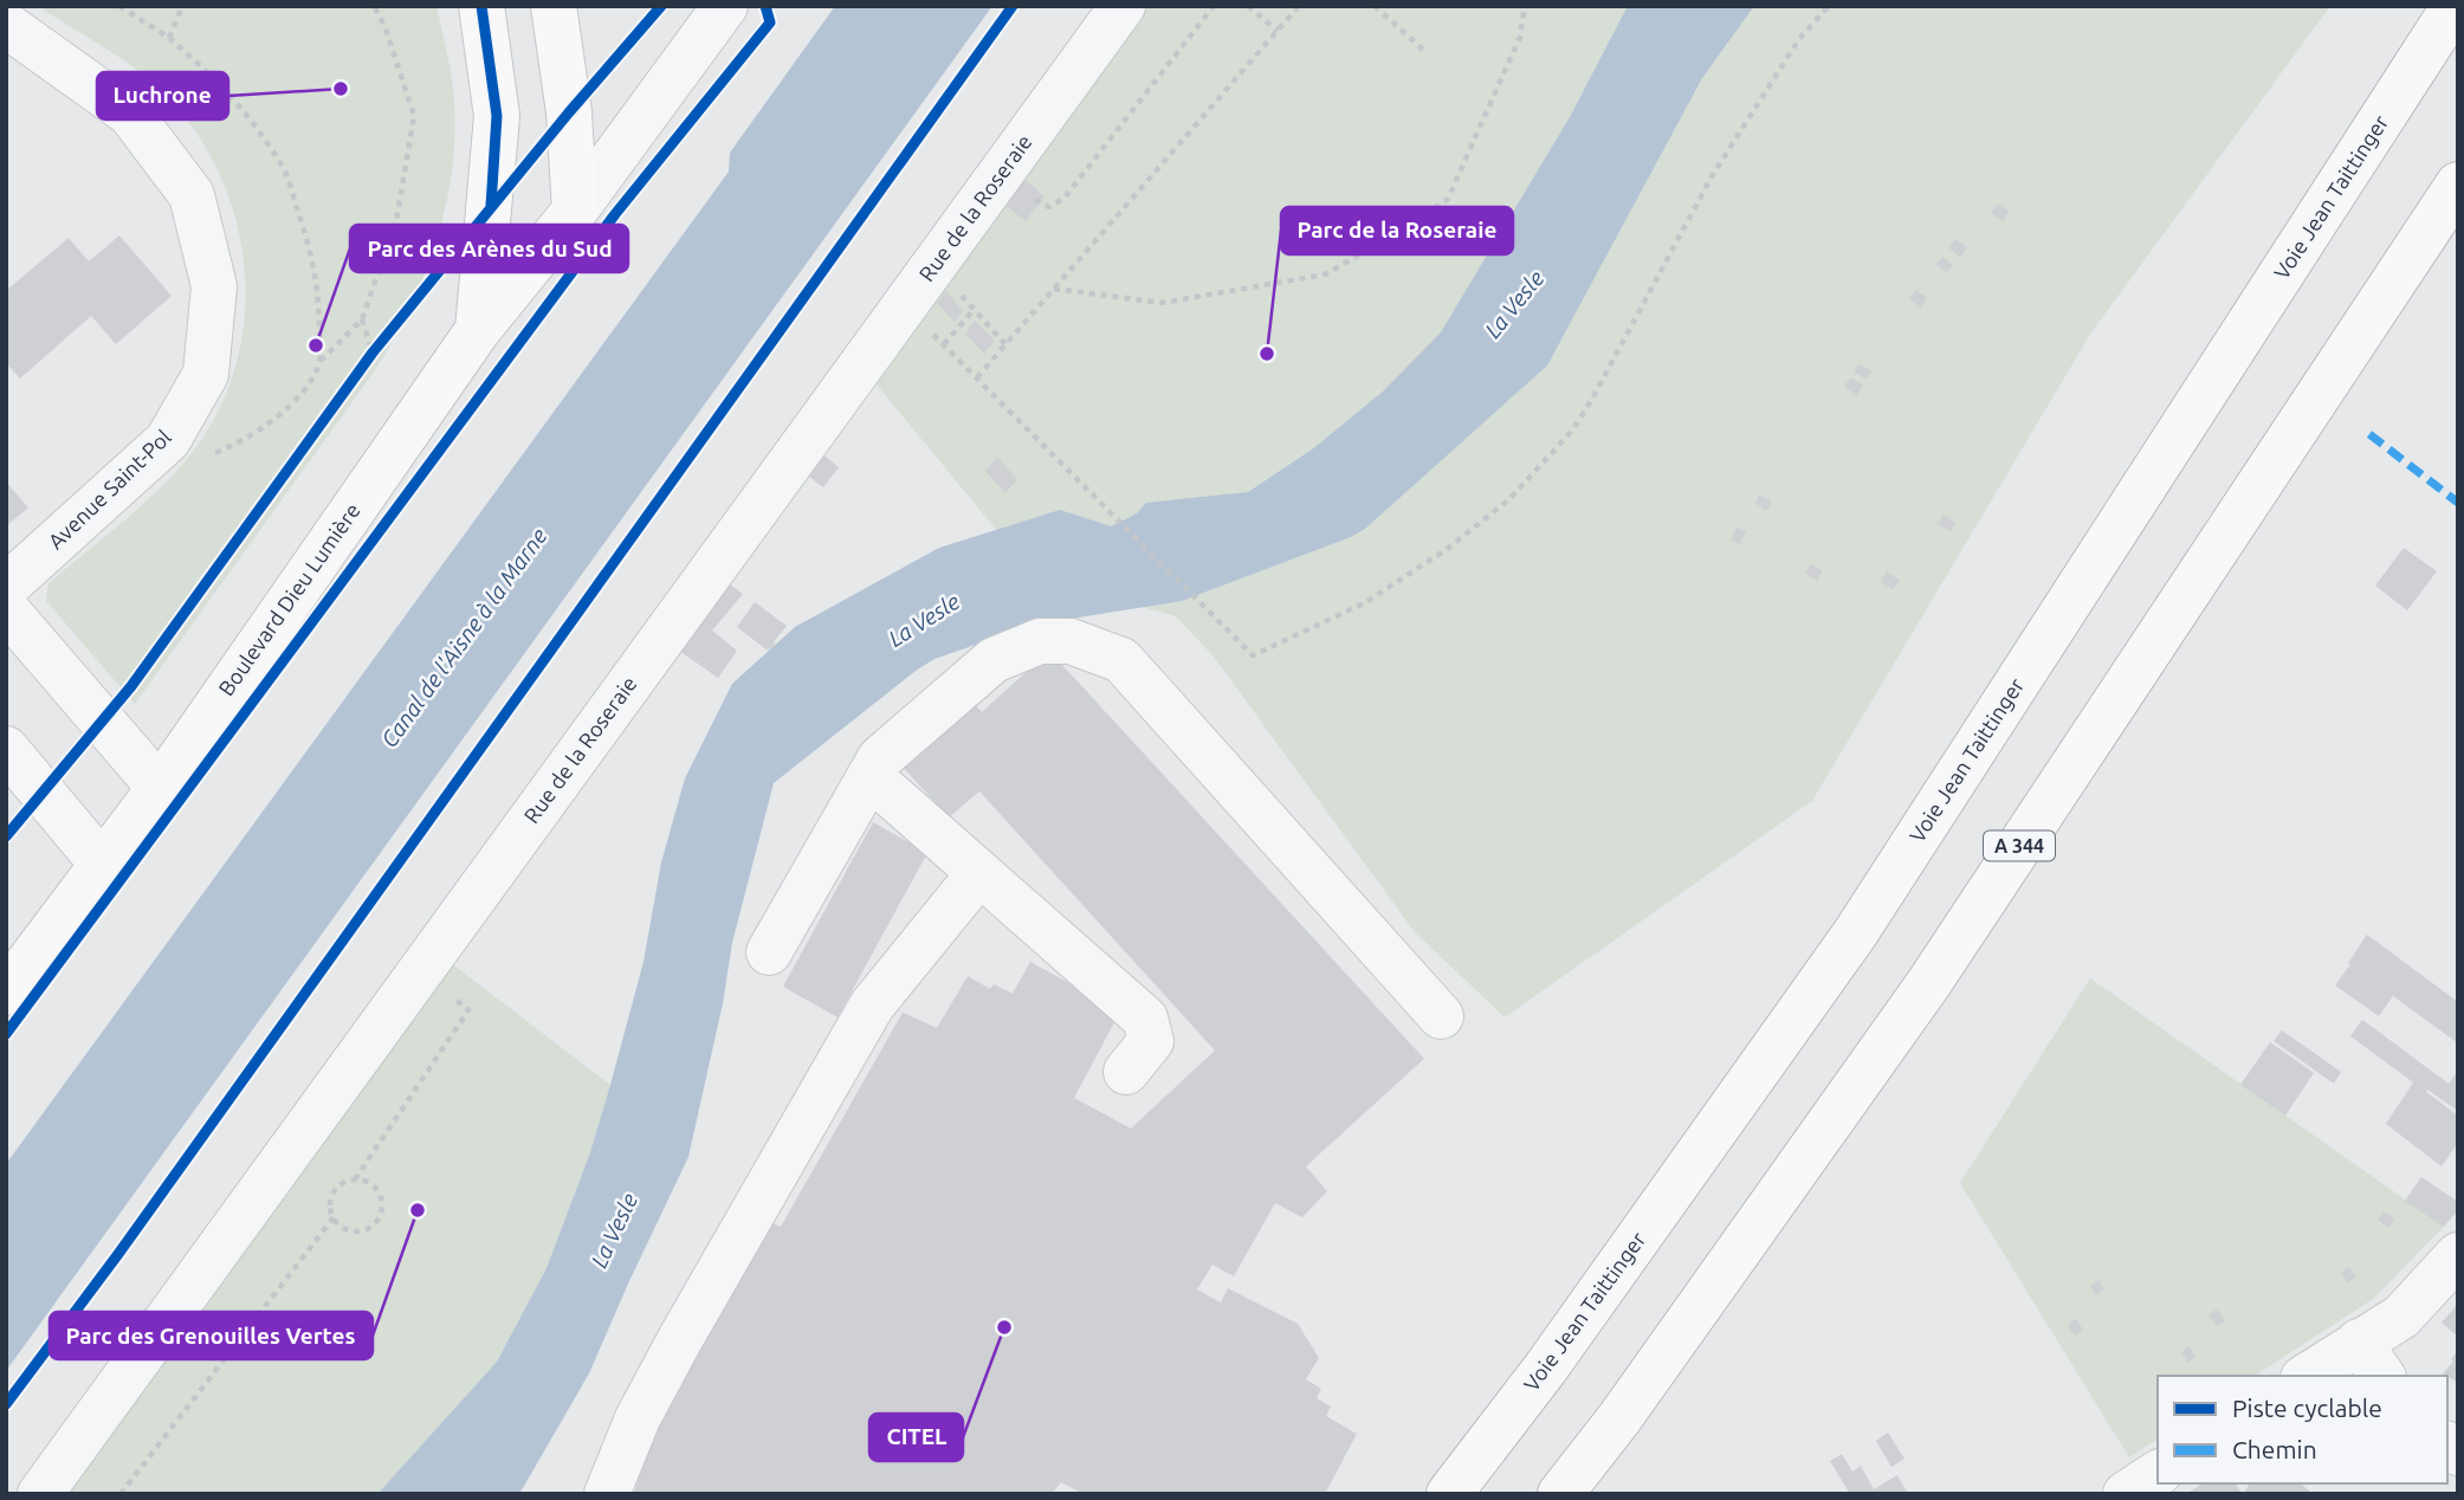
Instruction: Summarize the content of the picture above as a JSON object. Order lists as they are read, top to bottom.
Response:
{
  "streets": {
    "main road": ["Voie Jean Taittinger", "Boulevard Dieu Lumière", "A 344"],
    "street": ["Rue de la Roseraie", "Avenue Saint-Pol"]
  },
  "water": ["La Vesle", "Canal de l'Aisne à la Marne"],
  "places": [
    "Luchrone",
    "Parc des Arènes du Sud",
    "Parc de la Roseraie",
    "Parc des Grenouilles Vertes",
    "CITEL"
  ],
  "legend": ["Piste cyclable", "Chemin"]
}
